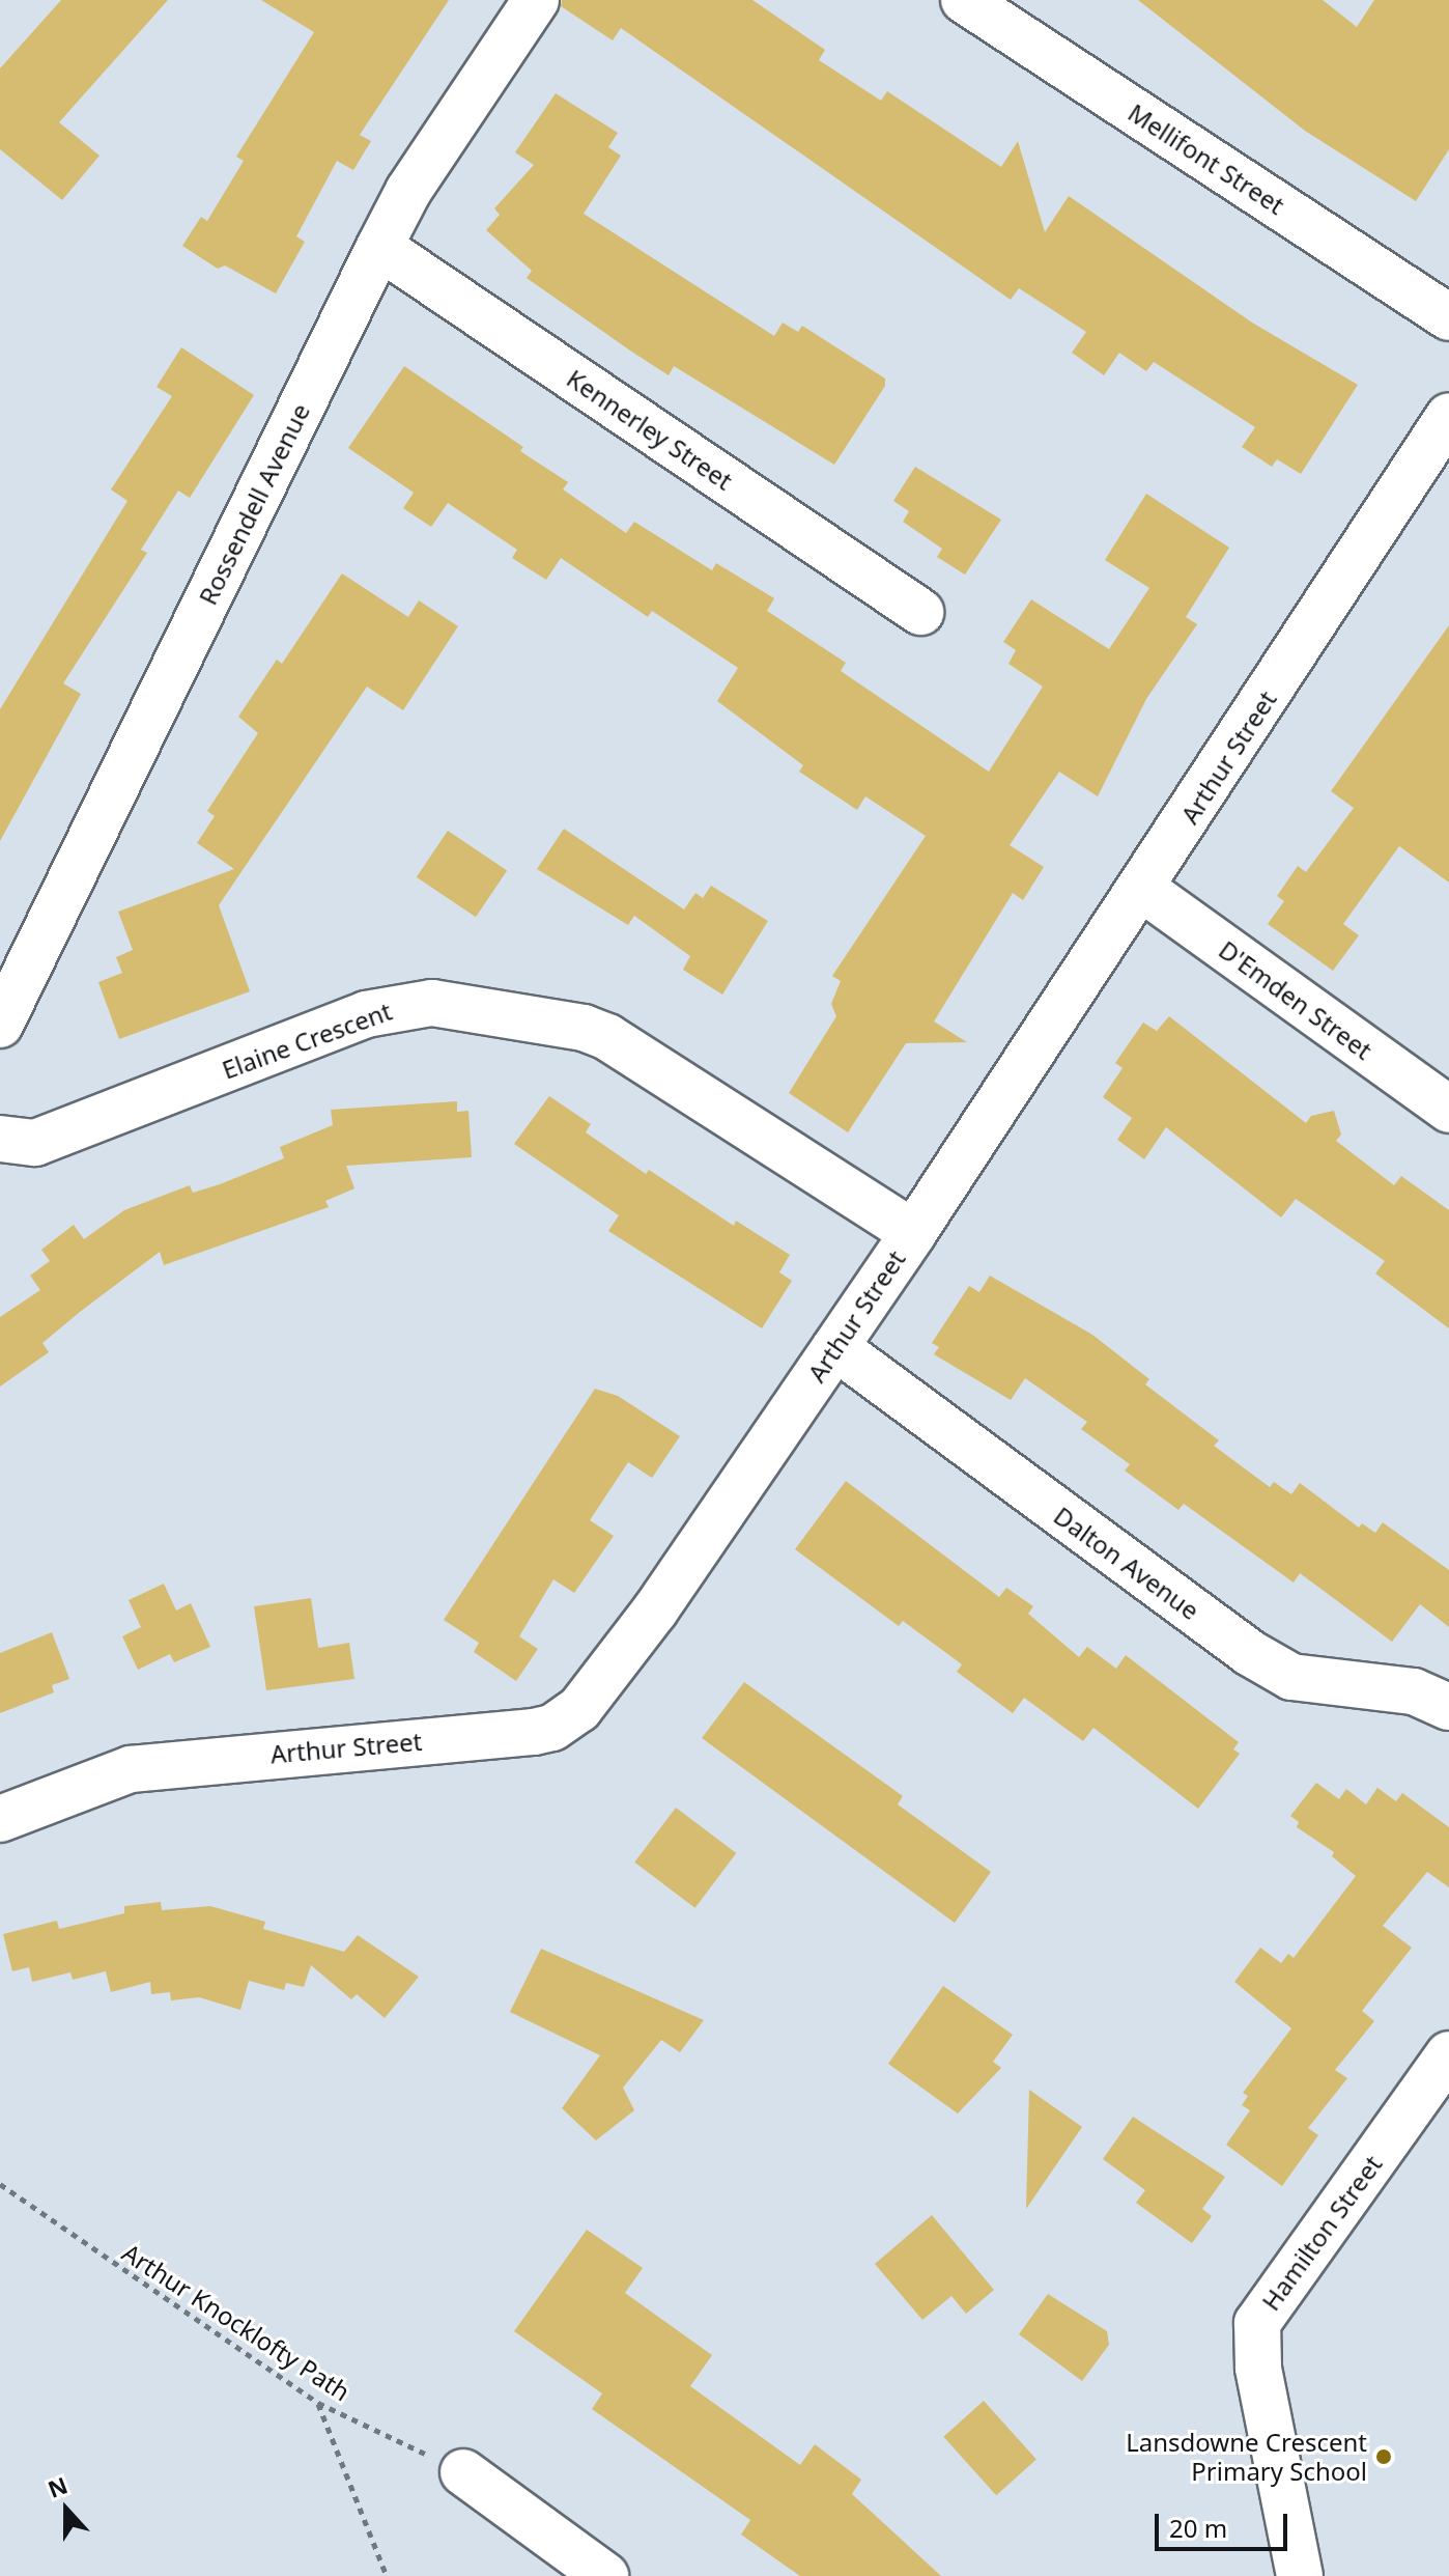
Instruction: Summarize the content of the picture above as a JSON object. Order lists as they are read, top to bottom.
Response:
{
  "streets": {
    "street": [
      "Mellifont Street",
      "Kennerley Street",
      "Rossendell Avenue",
      "Arthur Street",
      "D'Emden Street",
      "Elaine Crescent",
      "Dalton Avenue",
      "Hamilton Street"
    ],
    "path": ["Arthur Knocklofty Path"]
  },
  "crossings": [
    ["Kennerley Street", "Rossendell Avenue"],
    ["Arthur Street", "D'Emden Street"],
    ["Arthur Street", "Elaine Crescent"],
    ["Arthur Street", "Dalton Avenue"]
  ],
  "places": ["Lansdowne Crescent Primary School"],
  "scale_bar": "20 m",
  "north": "top"
}
